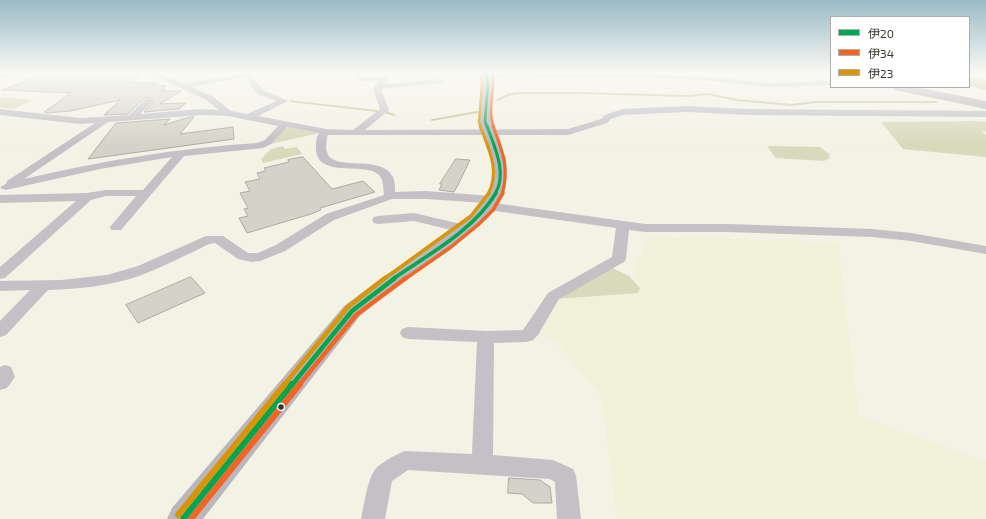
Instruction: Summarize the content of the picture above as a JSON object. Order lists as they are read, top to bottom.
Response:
{
  "lines": ["transit line 伊20", "transit line 伊34", "transit line 伊23"],
  "legend": ["伊20", "伊34", "伊23"]
}
